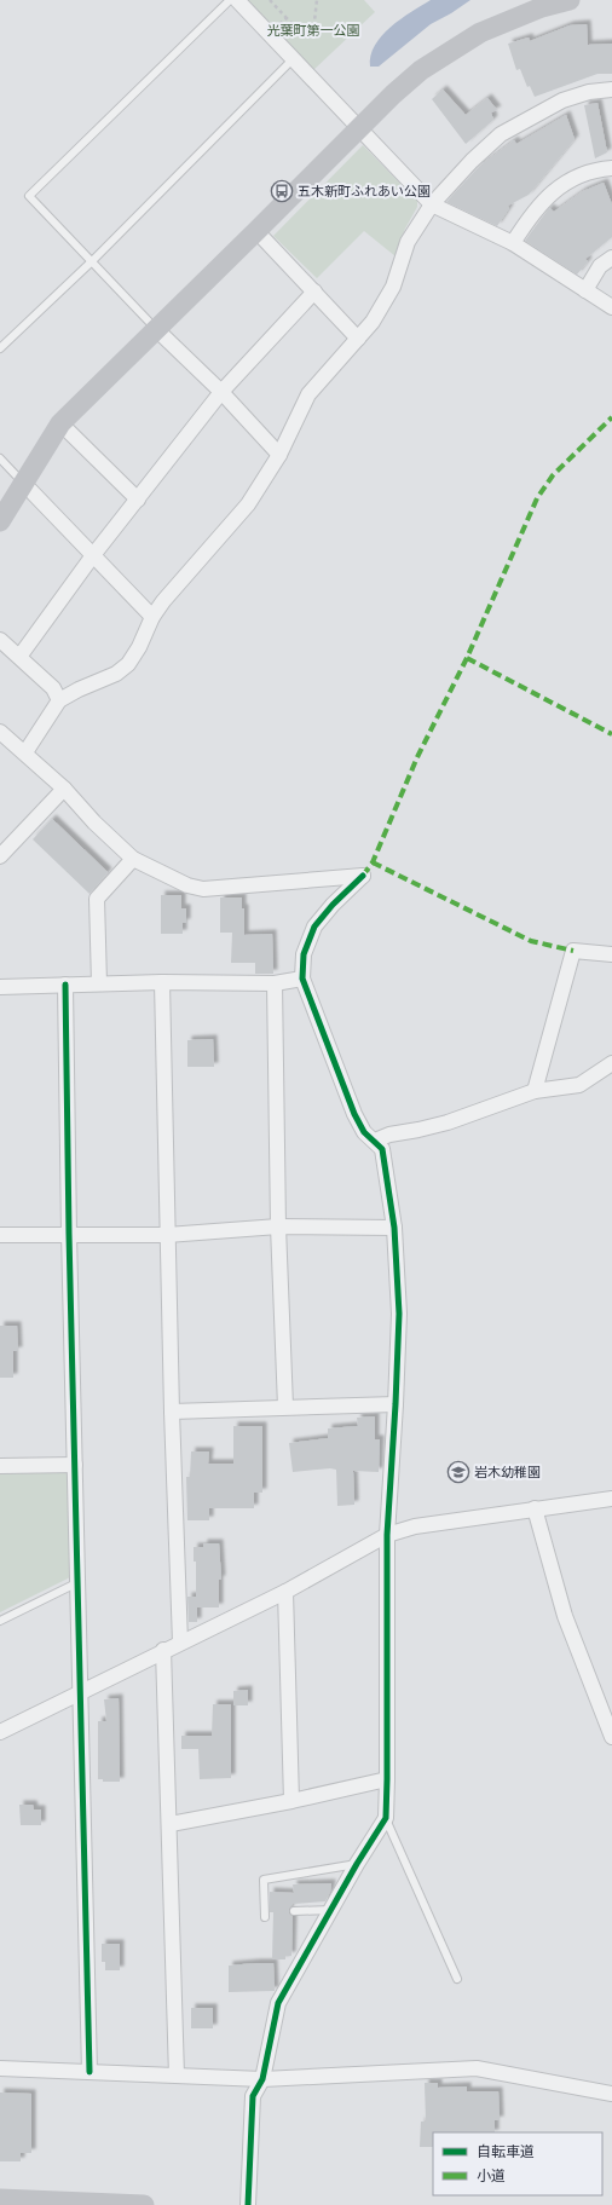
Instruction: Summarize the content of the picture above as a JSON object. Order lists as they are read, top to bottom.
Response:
{
  "parks": ["光葉町第一公園"],
  "places": {
    "bus stop": ["五木新町ふれあい公園"],
    "school or university": ["岩木幼稚園"]
  },
  "legend": ["自転車道", "小道"]
}
